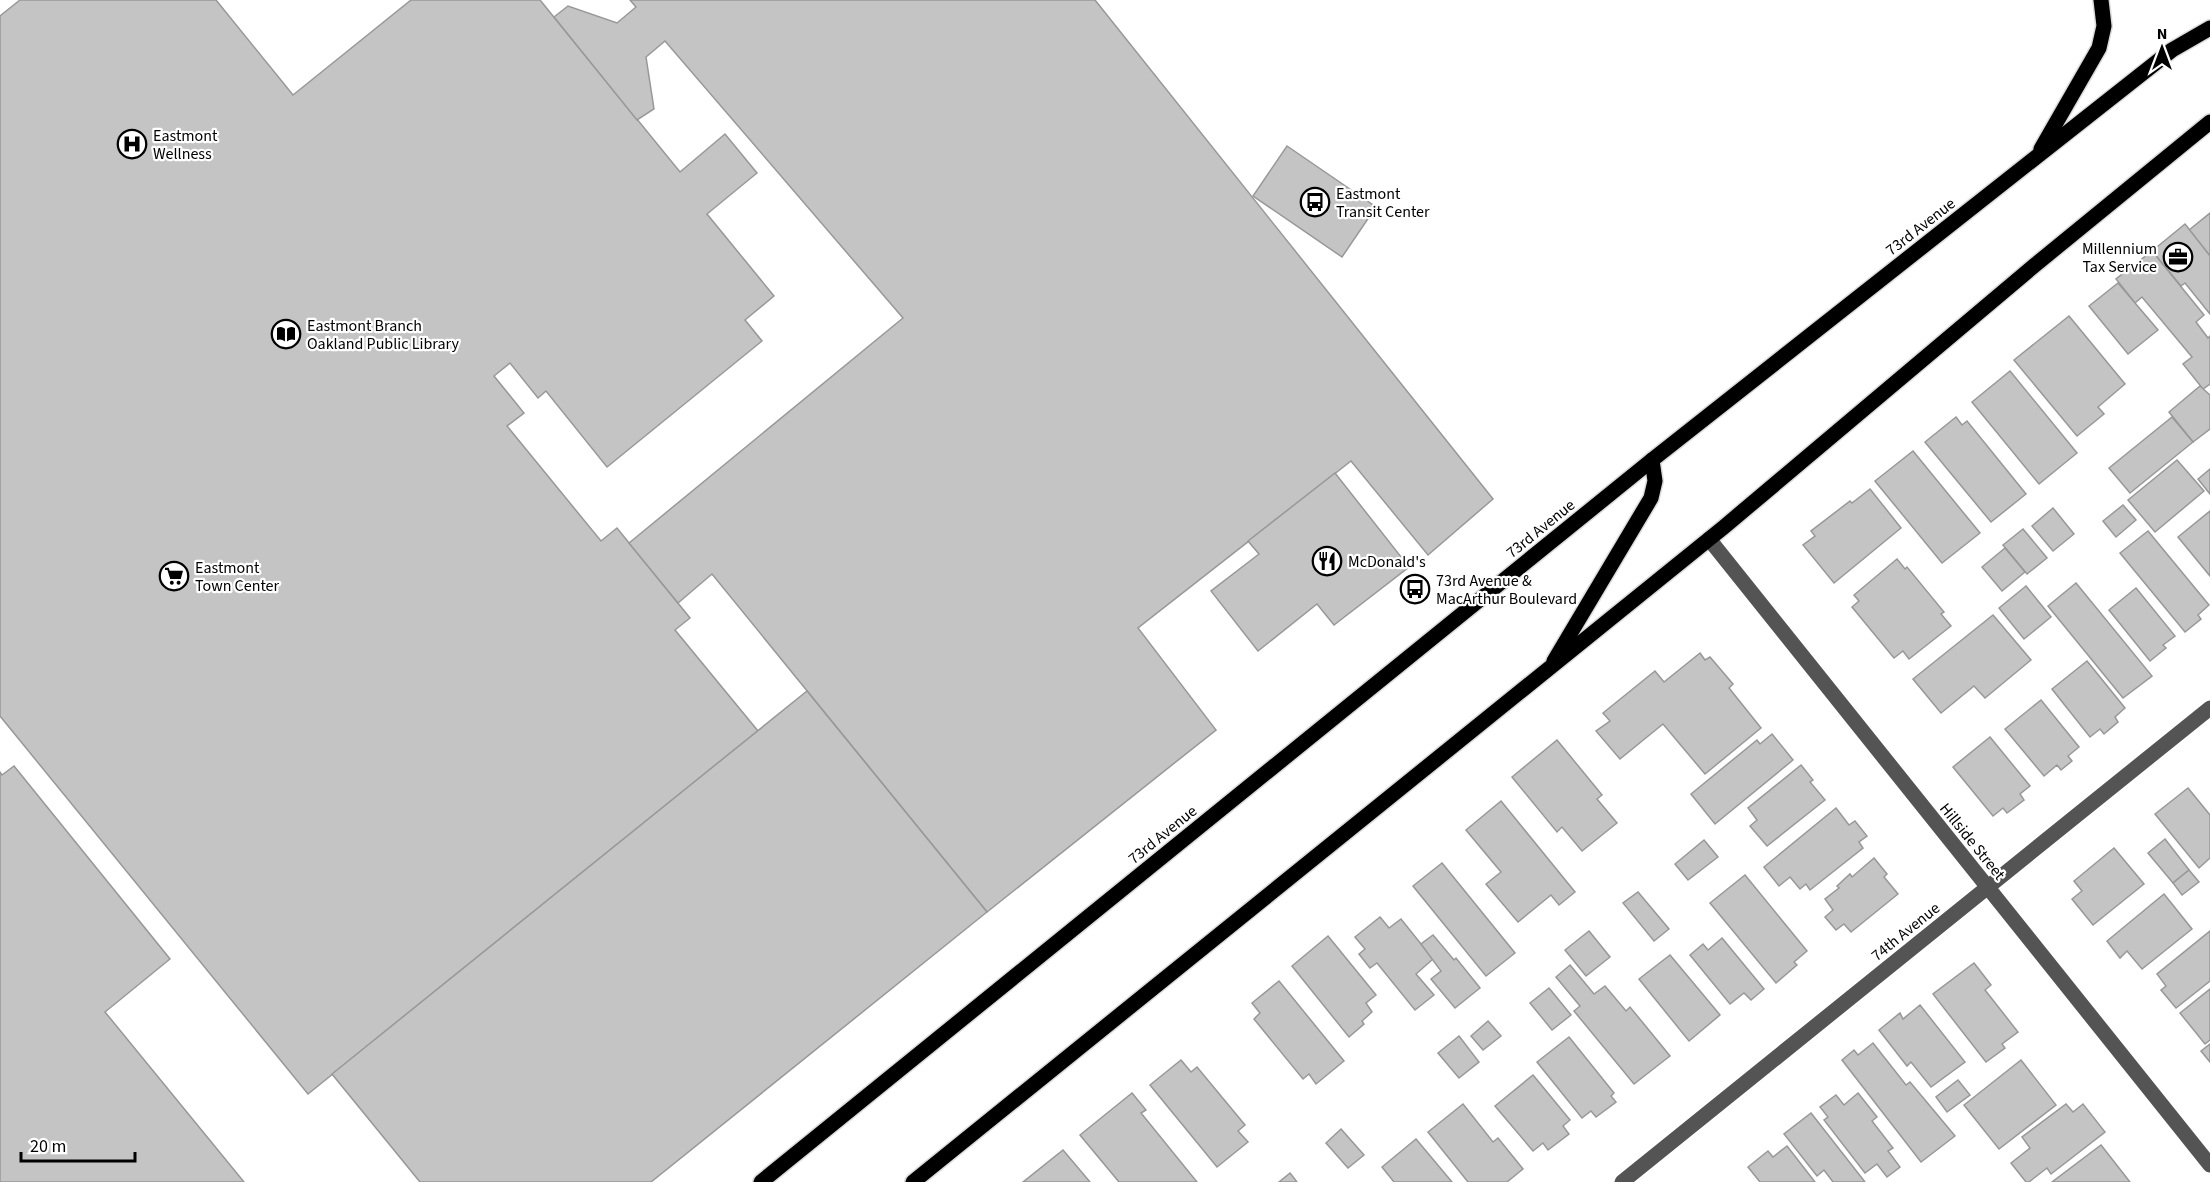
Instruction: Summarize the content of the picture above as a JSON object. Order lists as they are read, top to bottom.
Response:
{
  "streets": {
    "main road": ["73rd Avenue"],
    "street": ["Hillside Street", "74th Avenue"]
  },
  "crossings": [
    ["Hillside Street", "74th Avenue"]
  ],
  "places": {
    "hospital": ["Eastmont Wellness"],
    "bus stop": ["Eastmont Transit Center", "73rd Avenue & MacArthur Boulevard"],
    "office": ["Millennium Tax Service"],
    "library": ["Eastmont Branch Oakland Public Library"],
    "restaurant": ["McDonald's"],
    "supermarket": ["Eastmont Town Center"]
  },
  "scale_bar": "20 m",
  "north": "top"
}
